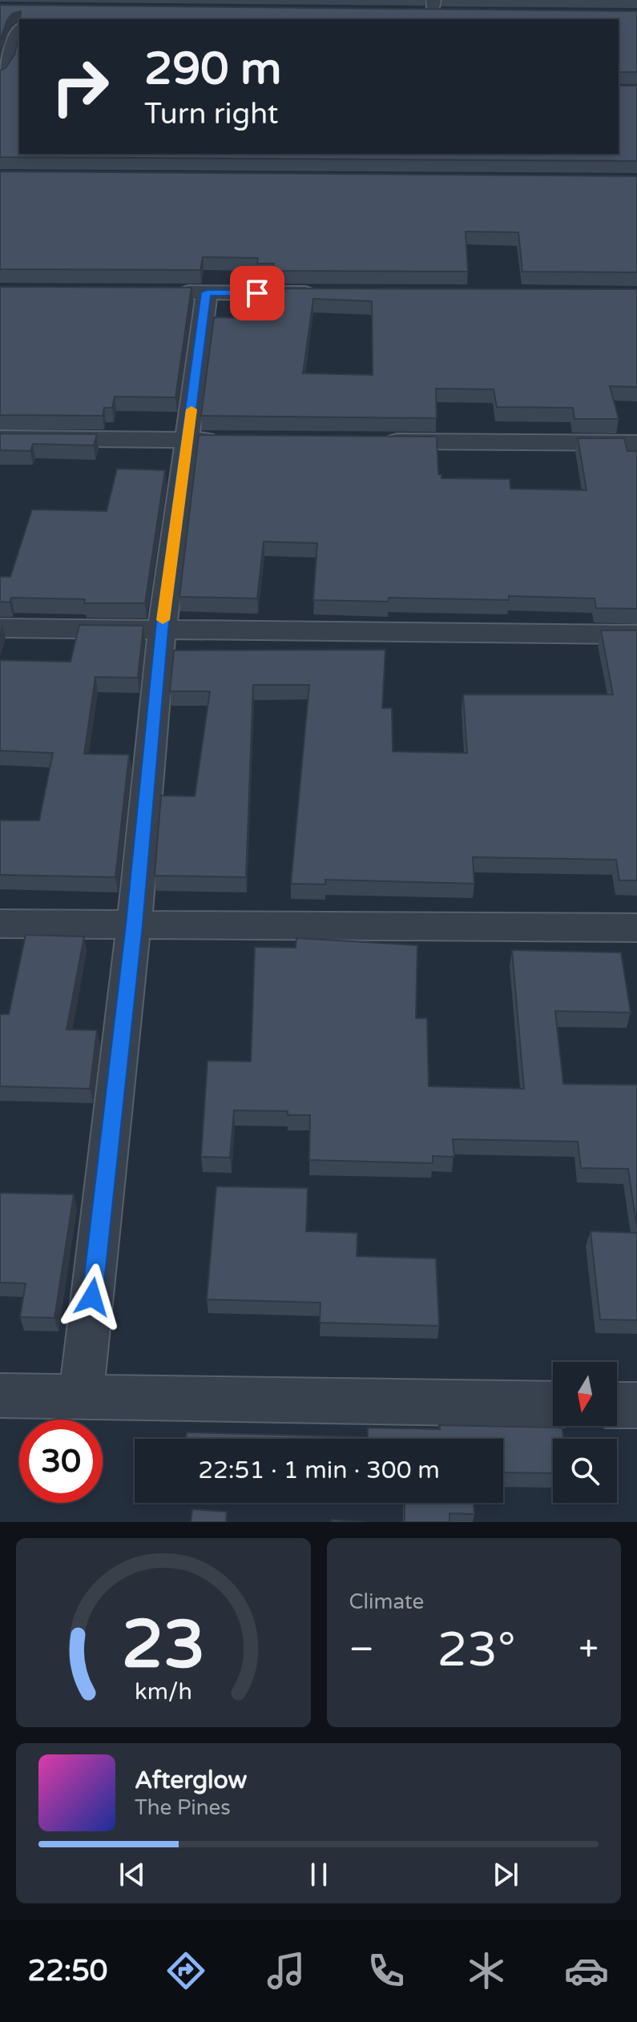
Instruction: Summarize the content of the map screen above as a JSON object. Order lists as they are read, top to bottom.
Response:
{
  "north": "bottom",
  "page": {
    "turn": ["290 m", "Turn right"],
    "limit": "30",
    "trip": "22:51 · 1 min · 300 m",
    "tile": "Climate",
    "heat": ["−", "23°", "+"],
    "song": ["Afterglow", "The Pines"],
    "tabs": "22:50",
    "gauge": ["23", "km/h"]
  }
}
